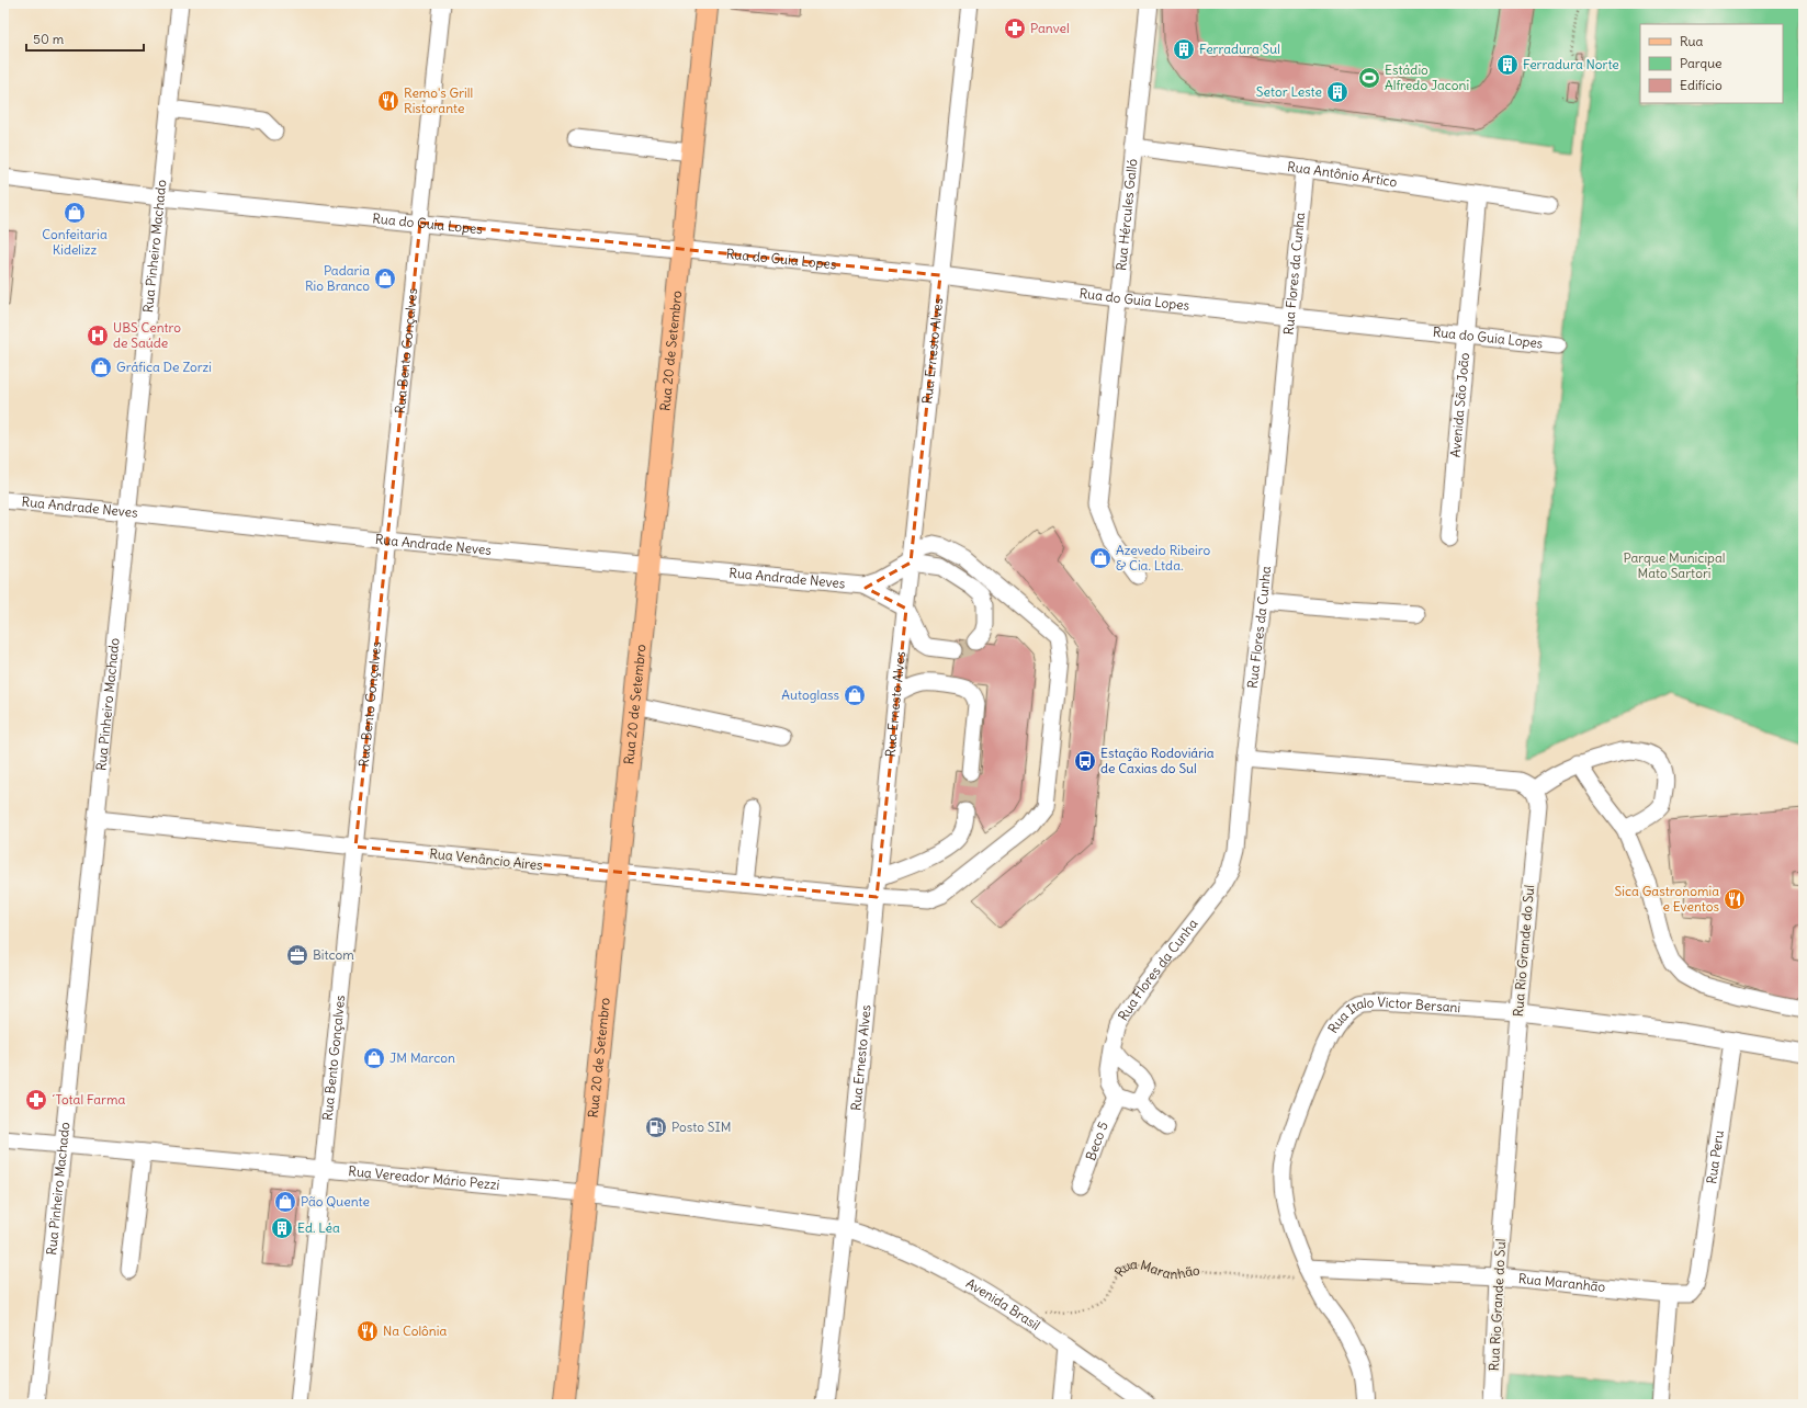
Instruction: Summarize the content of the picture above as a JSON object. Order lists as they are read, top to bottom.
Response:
{
  "streets": {
    "main road": ["Rua 20 de Setembro"],
    "street": [
      "Rua Antônio Ártico",
      "Rua Hércules Galló",
      "Rua do Guia Lopes",
      "Rua Pinheiro Machado",
      "Rua Flores da Cunha",
      "Rua Bento Gonçalves",
      "Rua Ernesto Alves",
      "Avenida São João",
      "Rua Andrade Neves",
      "Rua Venâncio Aires",
      "Rua Rio Grande do Sul",
      "Rua Italo Victor Bersani",
      "Beco 5",
      "Rua Peru",
      "Rua Vereador Mário Pezzi",
      "Rua Maranhão",
      "Avenida Brasil"
    ]
  },
  "crossings": [
    ["Rua Antônio Ártico", "Rua Hércules Galló"],
    ["Rua Antônio Ártico", "Rua Flores da Cunha"],
    ["Rua Antônio Ártico", "Avenida São João"],
    ["Rua Hércules Galló", "Rua do Guia Lopes"],
    ["Rua do Guia Lopes", "Rua Pinheiro Machado"],
    ["Rua do Guia Lopes", "Rua Flores da Cunha"],
    ["Rua do Guia Lopes", "Rua Bento Gonçalves"],
    ["Rua do Guia Lopes", "Rua 20 de Setembro"],
    ["Rua do Guia Lopes", "Rua Ernesto Alves"],
    ["Rua do Guia Lopes", "Avenida São João"],
    ["Rua Pinheiro Machado", "Rua Andrade Neves"],
    ["Rua Pinheiro Machado", "Rua Venâncio Aires"],
    ["Rua Pinheiro Machado", "Rua Vereador Mário Pezzi"],
    ["Rua Flores da Cunha", "Beco 5"],
    ["Rua Bento Gonçalves", "Rua Andrade Neves"],
    ["Rua Bento Gonçalves", "Rua Venâncio Aires"],
    ["Rua Bento Gonçalves", "Rua Vereador Mário Pezzi"],
    ["Rua 20 de Setembro", "Rua Andrade Neves"],
    ["Rua 20 de Setembro", "Rua Venâncio Aires"],
    ["Rua 20 de Setembro", "Rua Vereador Mário Pezzi"],
    ["Rua Ernesto Alves", "Rua Andrade Neves"],
    ["Rua Ernesto Alves", "Rua Venâncio Aires"],
    ["Rua Ernesto Alves", "Rua Vereador Mário Pezzi"],
    ["Rua Ernesto Alves", "Avenida Brasil"],
    ["Rua Andrade Neves", "Rua Venâncio Aires"],
    ["Rua Rio Grande do Sul", "Rua Italo Victor Bersani"],
    ["Rua Rio Grande do Sul", "Rua Maranhão"],
    ["Rua Italo Victor Bersani", "Rua Peru"],
    ["Rua Italo Victor Bersani", "Rua Maranhão"],
    ["Rua Peru", "Rua Maranhão"],
    ["Rua Vereador Mário Pezzi", "Avenida Brasil"],
    ["Rua Maranhão", "Avenida Brasil"]
  ],
  "parks": ["Parque Municipal Mato Sartori"],
  "places": {
    "pharmacy": ["Panvel", "´Total Farma"],
    "building": [
      "Ferradura Sul",
      "Ferradura Norte",
      "Setor Leste",
      "Ed. Léa"
    ],
    "sports": ["Estádio Alfredo Jaconi"],
    "restaurant": ["Remo's Grill Ristorante", "Sica Gastronomia e Eventos", "Na Colônia"],
    "shop": [
      "Confeitaria Kidelizz",
      "Padaria Rio Branco",
      "Gráfica De Zorzi",
      "Azevedo Ribeiro & Cia. Ltda.",
      "Autoglass",
      "JM Marcon",
      "Pão Quente"
    ],
    "hospital": ["UBS Centro de Saúde"],
    "bus stop": ["Estação Rodoviária de Caxias do Sul"],
    "office": ["Bitcom"],
    "fuel station": ["Posto SIM"]
  },
  "legend": ["Rua", "Parque", "Edifício"],
  "scale_bar": "50 m"
}
